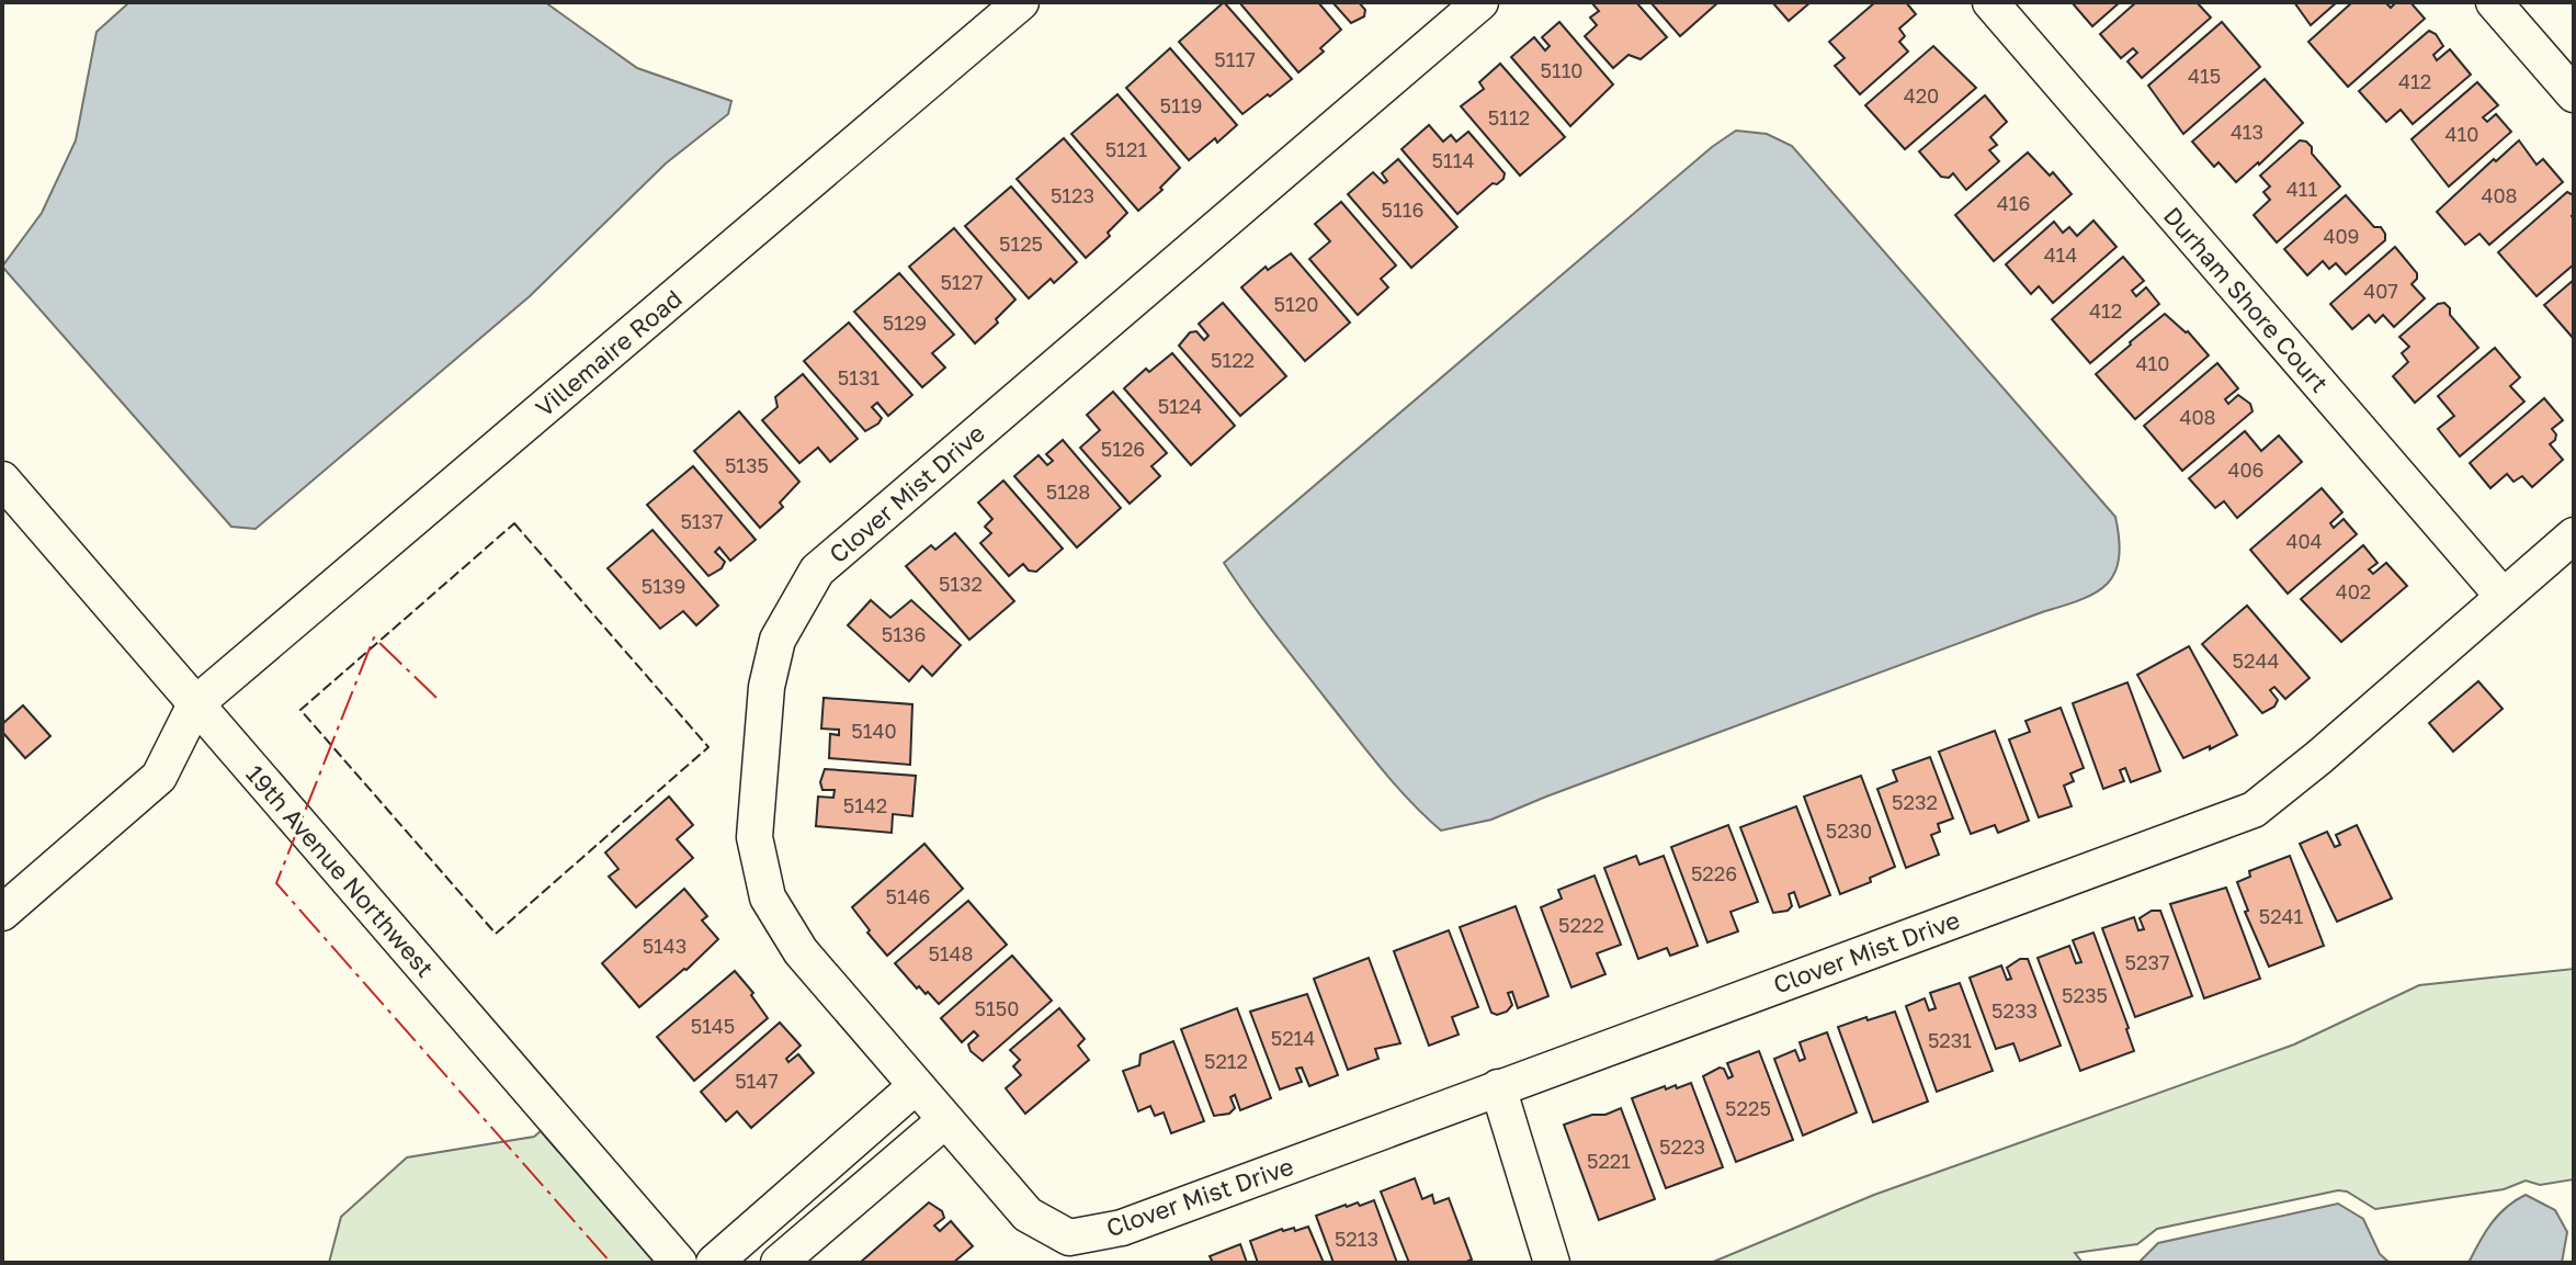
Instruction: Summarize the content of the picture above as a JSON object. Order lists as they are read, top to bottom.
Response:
{
  "streets": {
    "street": [
      "Durham Shore Court",
      "Villemaire Road",
      "Clover Mist Drive",
      "19th Avenue Northwest"
    ]
  },
  "crossings": [
    ["Durham Shore Court", "Clover Mist Drive"],
    ["Villemaire Road", "19th Avenue Northwest"]
  ],
  "house_numbers": [
    "5117",
    "5110",
    "415",
    "412",
    "420",
    "5119",
    "5112",
    "413",
    "410",
    "5121",
    "5114",
    "411",
    "5123",
    "408",
    "416",
    "5116",
    "409",
    "5125",
    "414",
    "5127",
    "407",
    "5120",
    "412",
    "5129",
    "5122",
    "410",
    "5131",
    "5124",
    "408",
    "5126",
    "5135",
    "406",
    "5128",
    "5137",
    "404",
    "5132",
    "5139",
    "402",
    "5136",
    "5244",
    "5140",
    "5232",
    "5142",
    "5230",
    "5226",
    "5146",
    "5241",
    "5222",
    "5143",
    "5148",
    "5237",
    "5235",
    "5150",
    "5233",
    "5145",
    "5214",
    "5231",
    "5212",
    "5147",
    "5225",
    "5223",
    "5221",
    "5213"
  ]
}
